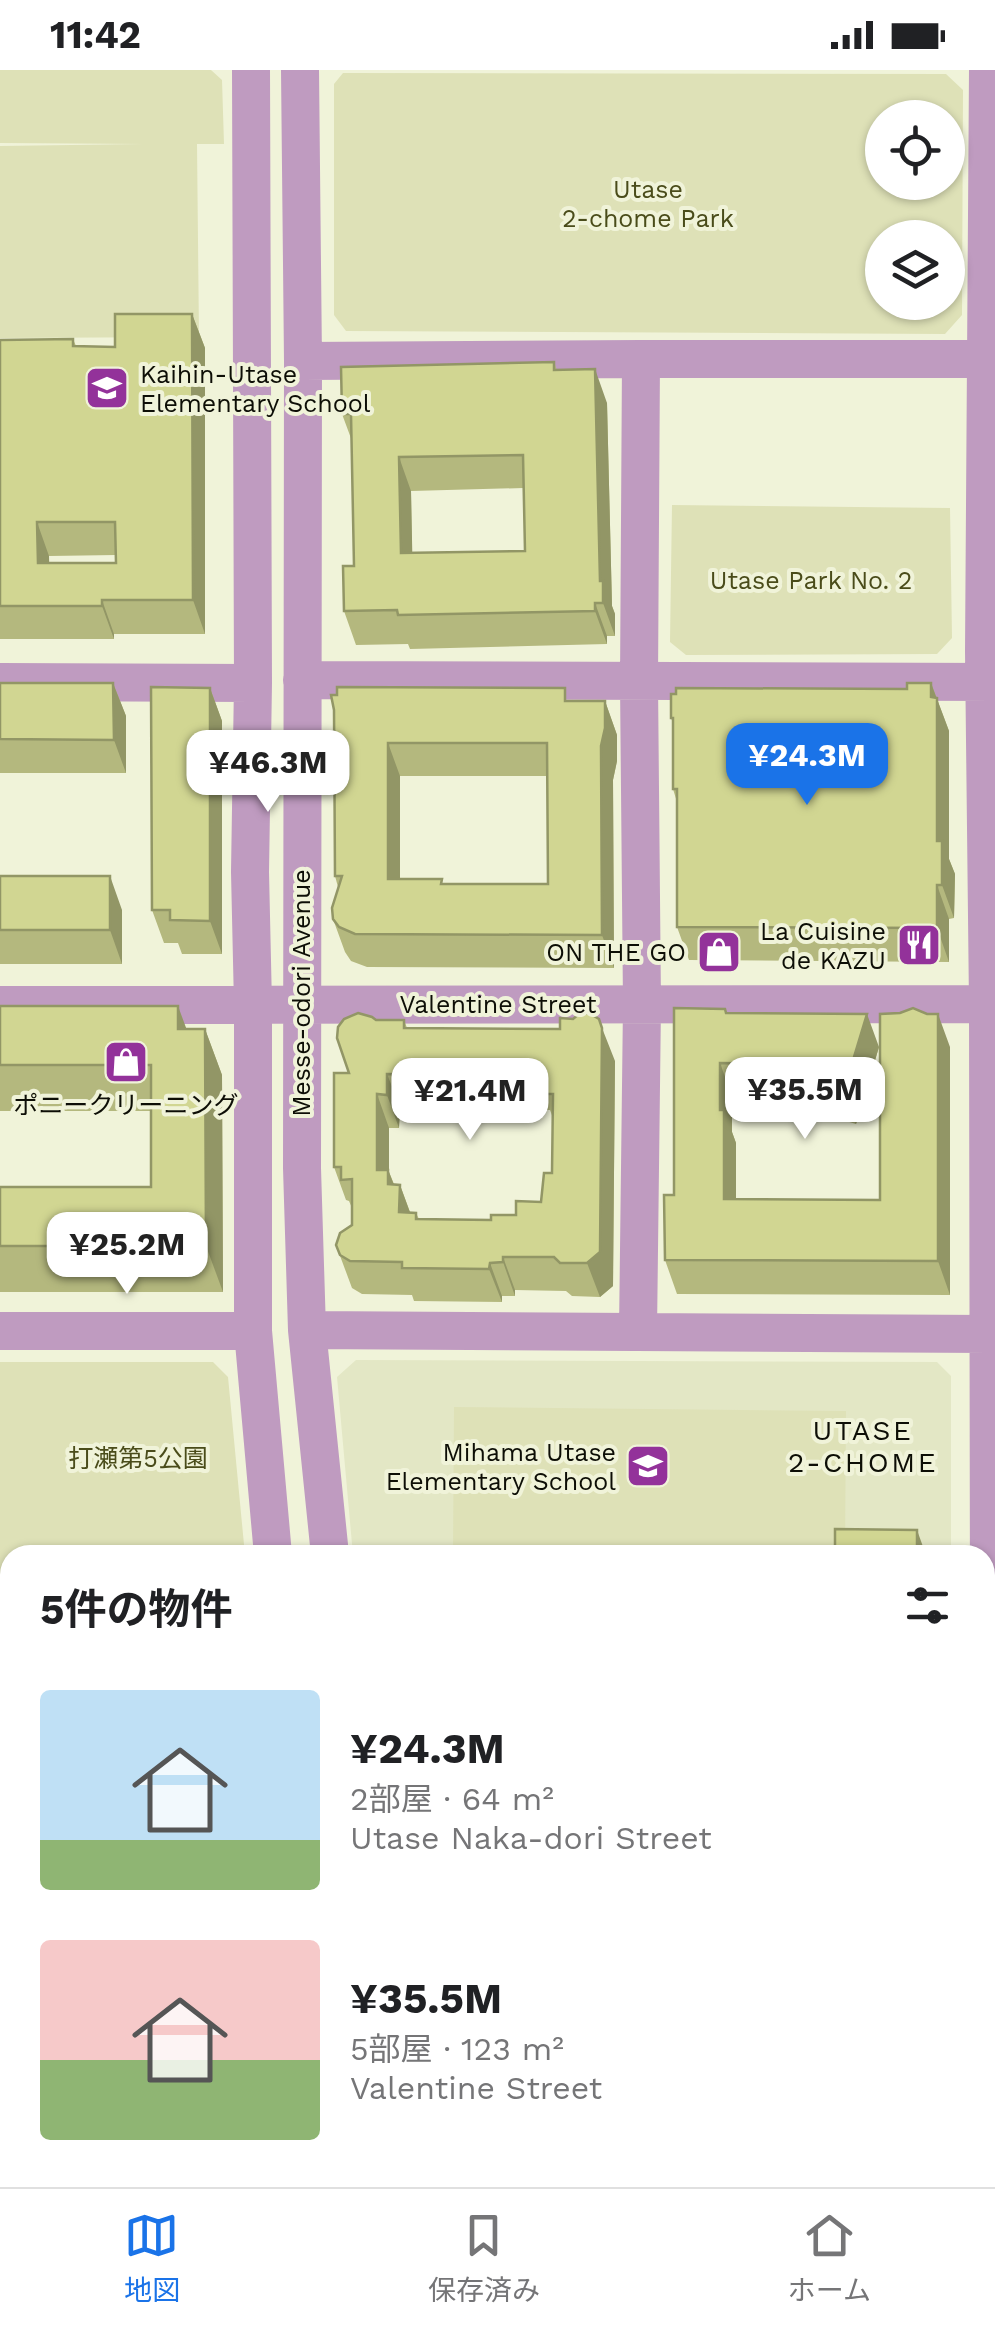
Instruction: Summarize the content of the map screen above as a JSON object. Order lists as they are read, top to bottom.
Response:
{
  "streets": {
    "street": ["Messe-odori Avenue", "Valentine Street"]
  },
  "crossings": [
    ["Messe-odori Avenue", "Valentine Street"]
  ],
  "districts": ["UTASE 2-CHOME"],
  "parks": ["Utase 2-chome Park", "Utase Park No. 2", "打瀬第5公園"],
  "places": {
    "school or university": ["Kaihin-Utase Elementary School", "Mihama Utase Elementary School"],
    "restaurant": ["La Cuisine de KAZU"],
    "shop": ["ON THE GO", "ポニークリーニング"]
  },
  "page": {
    "status": "11:42",
    "price": [
      "¥24.3M",
      "¥46.3M",
      "¥35.5M",
      "¥21.4M",
      "¥25.2M"
    ],
    "heading": "5件の物件",
    "list": [
      {
        "name": "¥24.3M",
        "note": "2部屋 · 64 m² · Utase Naka-dori Street"
      },
      {
        "name": "¥35.5M",
        "note": "5部屋 · 123 m² · Valentine Street"
      }
    ],
    "tabs": ["地図", "保存済み", "ホーム"]
  }
}
